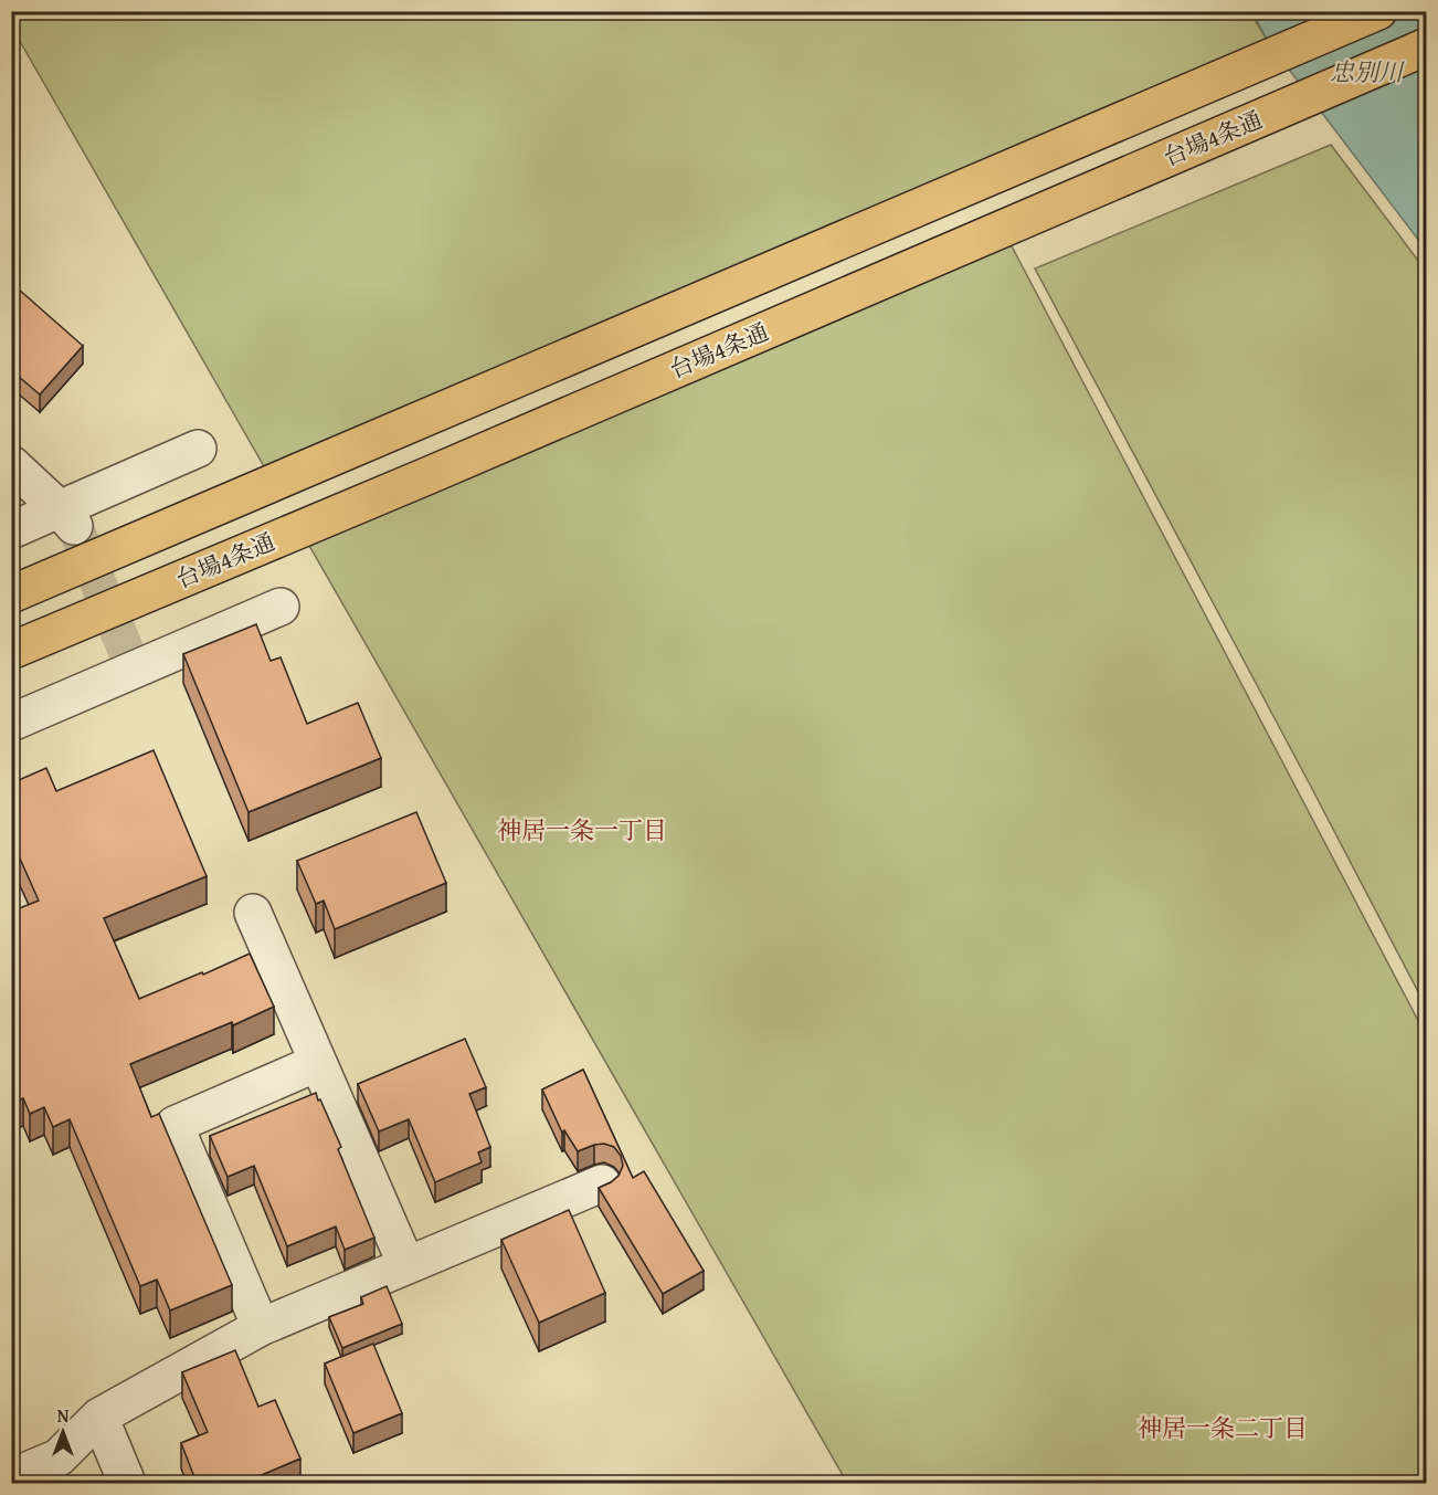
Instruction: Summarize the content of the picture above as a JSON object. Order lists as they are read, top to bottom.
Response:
{
  "streets": {
    "highway": ["台場4条通"]
  },
  "districts": ["神居一条一丁目", "神居一条二丁目"],
  "water": ["忠別川"],
  "north": "top"
}
